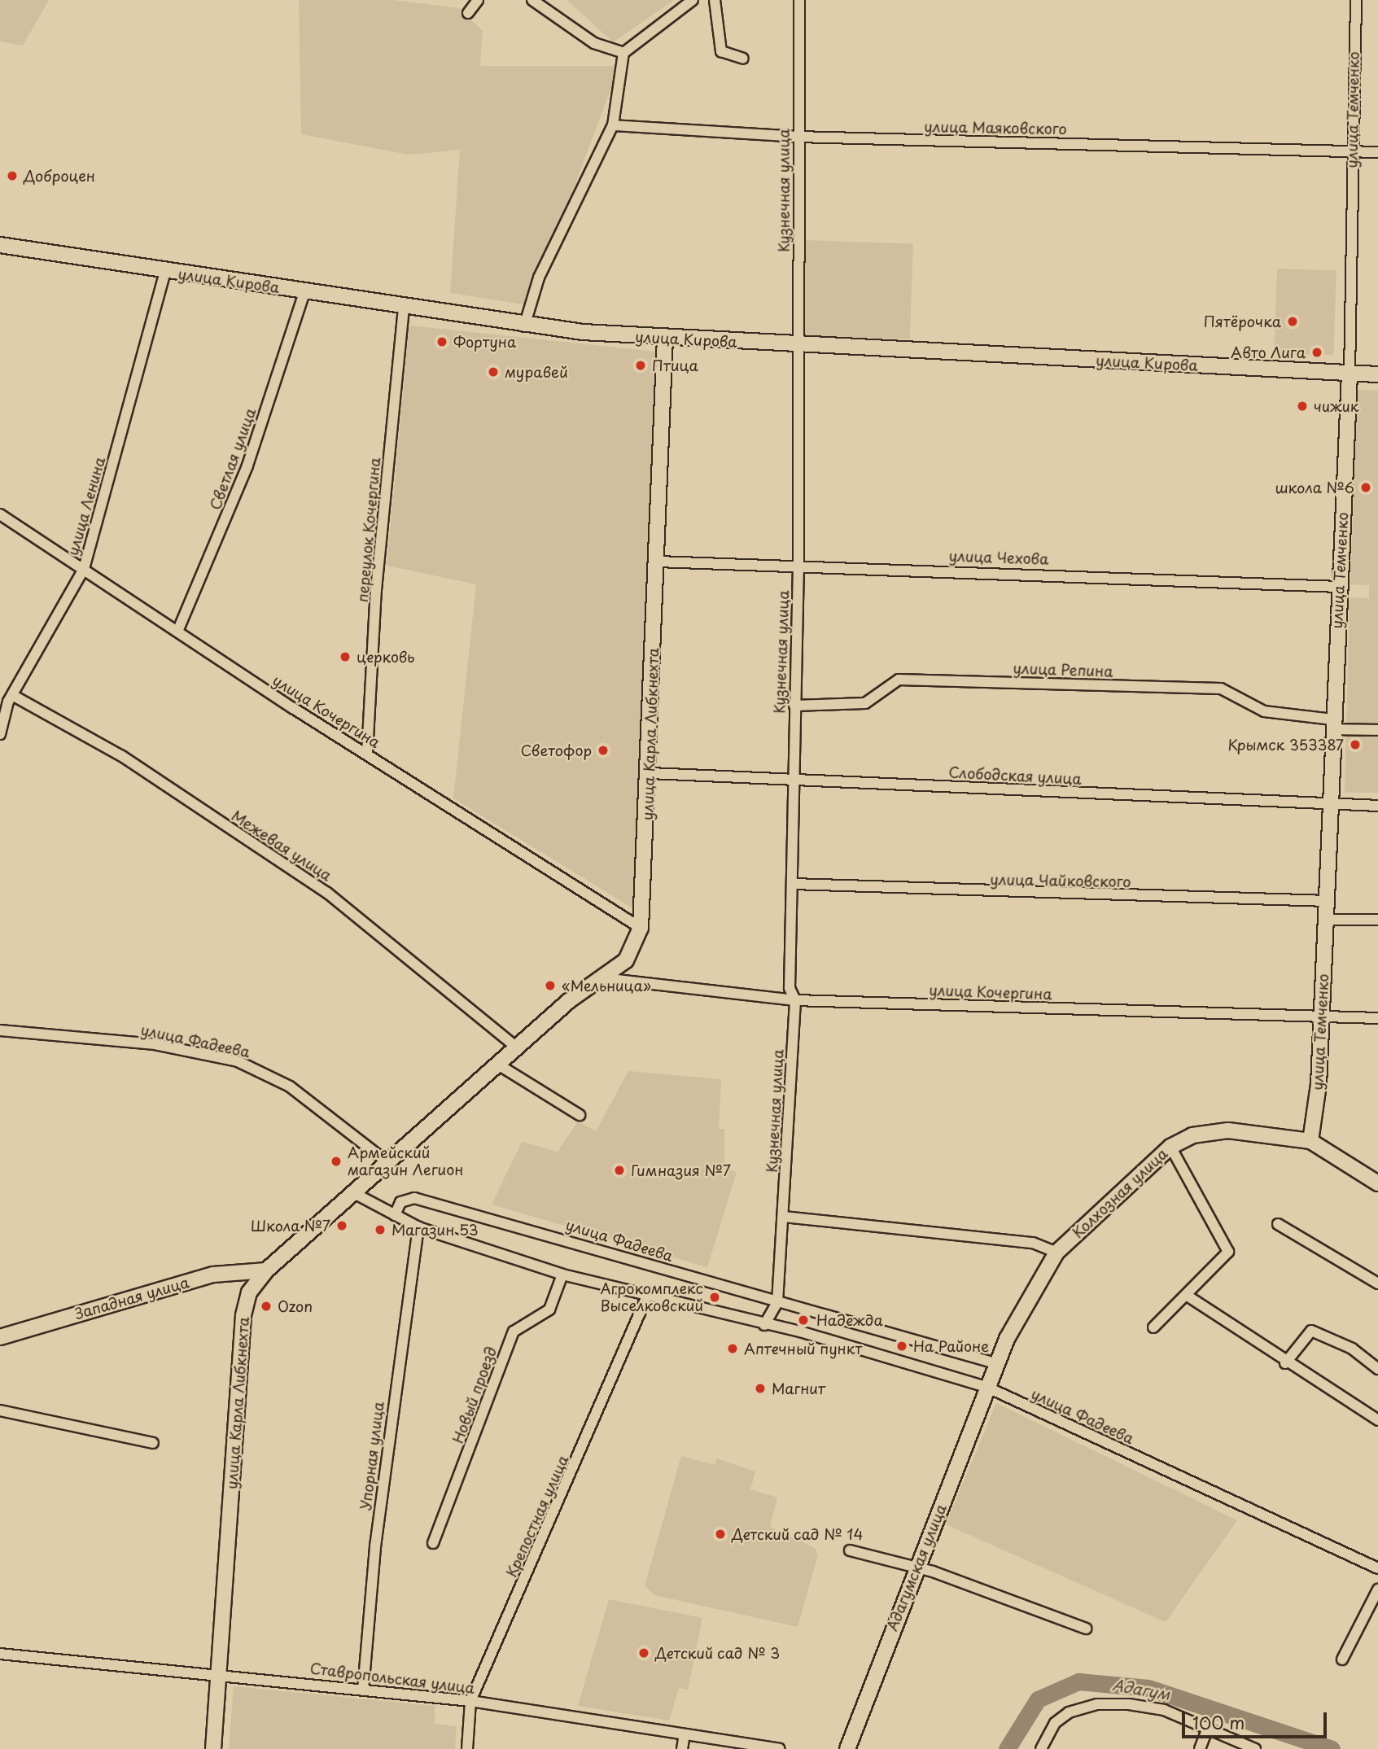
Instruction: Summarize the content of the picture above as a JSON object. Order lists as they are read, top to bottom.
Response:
{
  "streets": {
    "main road": [
      "улица Темченко",
      "улица Кирова",
      "улица Карла Либкнехта",
      "Колхозная улица",
      "Западная улица",
      "Адагумская улица"
    ],
    "street": [
      "улица Маяковского",
      "Кузнечная улица",
      "Светлая улица",
      "улица Ленина",
      "переулок Кочергина",
      "улица Чехова",
      "улица Репина",
      "улица Кочергина",
      "Слободская улица",
      "Межевая улица",
      "улица Чайковского",
      "улица Фадеева",
      "Новый проезд",
      "Упорная улица",
      "Крепостная улица",
      "Ставропольская улица"
    ]
  },
  "crossings": [
    ["улица Темченко", "улица Маяковского"],
    ["улица Темченко", "улица Кирова"],
    ["улица Темченко", "улица Чехова"],
    ["улица Темченко", "улица Репина"],
    ["улица Темченко", "улица Кочергина"],
    ["улица Темченко", "Слободская улица"],
    ["улица Темченко", "улица Чайковского"],
    ["улица Темченко", "Колхозная улица"],
    ["улица Маяковского", "Кузнечная улица"],
    ["Кузнечная улица", "улица Кирова"],
    ["Кузнечная улица", "улица Чехова"],
    ["Кузнечная улица", "улица Репина"],
    ["Кузнечная улица", "улица Кочергина"],
    ["Кузнечная улица", "Слободская улица"],
    ["Кузнечная улица", "улица Чайковского"],
    ["Кузнечная улица", "улица Фадеева"],
    ["улица Кирова", "Светлая улица"],
    ["улица Кирова", "улица Ленина"],
    ["улица Кирова", "переулок Кочергина"],
    ["улица Кирова", "улица Карла Либкнехта"],
    ["Светлая улица", "улица Кочергина"],
    ["улица Ленина", "улица Кочергина"],
    ["улица Ленина", "Межевая улица"],
    ["переулок Кочергина", "улица Кочергина"],
    ["улица Чехова", "улица Карла Либкнехта"],
    ["улица Кочергина", "улица Карла Либкнехта"],
    ["улица Карла Либкнехта", "Слободская улица"],
    ["улица Карла Либкнехта", "Межевая улица"],
    ["улица Карла Либкнехта", "улица Фадеева"],
    ["улица Карла Либкнехта", "Западная улица"],
    ["улица Карла Либкнехта", "Ставропольская улица"],
    ["улица Фадеева", "Колхозная улица"],
    ["улица Фадеева", "Новый проезд"],
    ["улица Фадеева", "Упорная улица"],
    ["улица Фадеева", "Крепостная улица"],
    ["улица Фадеева", "Адагумская улица"],
    ["Колхозная улица", "Адагумская улица"],
    ["Упорная улица", "Ставропольская улица"],
    ["Крепостная улица", "Ставропольская улица"]
  ],
  "water": ["Адагум"],
  "places": [
    "Доброцен",
    "Пятёрочка",
    "Фортуна",
    "Авто Лига",
    "Птица",
    "муравей",
    "чижик",
    "школа №6",
    "церковь",
    "Крымск 353387",
    "Светофор",
    "«Мельница»",
    "Армейский магазин Легион",
    "Гимназия №7",
    "Школа №7",
    "Магазин 53",
    "Агрокомплекс Выселковский",
    "Ozon",
    "Надежда",
    "На Районе",
    "Аптечный пункт",
    "Магнит",
    "Детский сад № 14",
    "Детский сад № 3"
  ],
  "scale_bar": "100 m"
}
